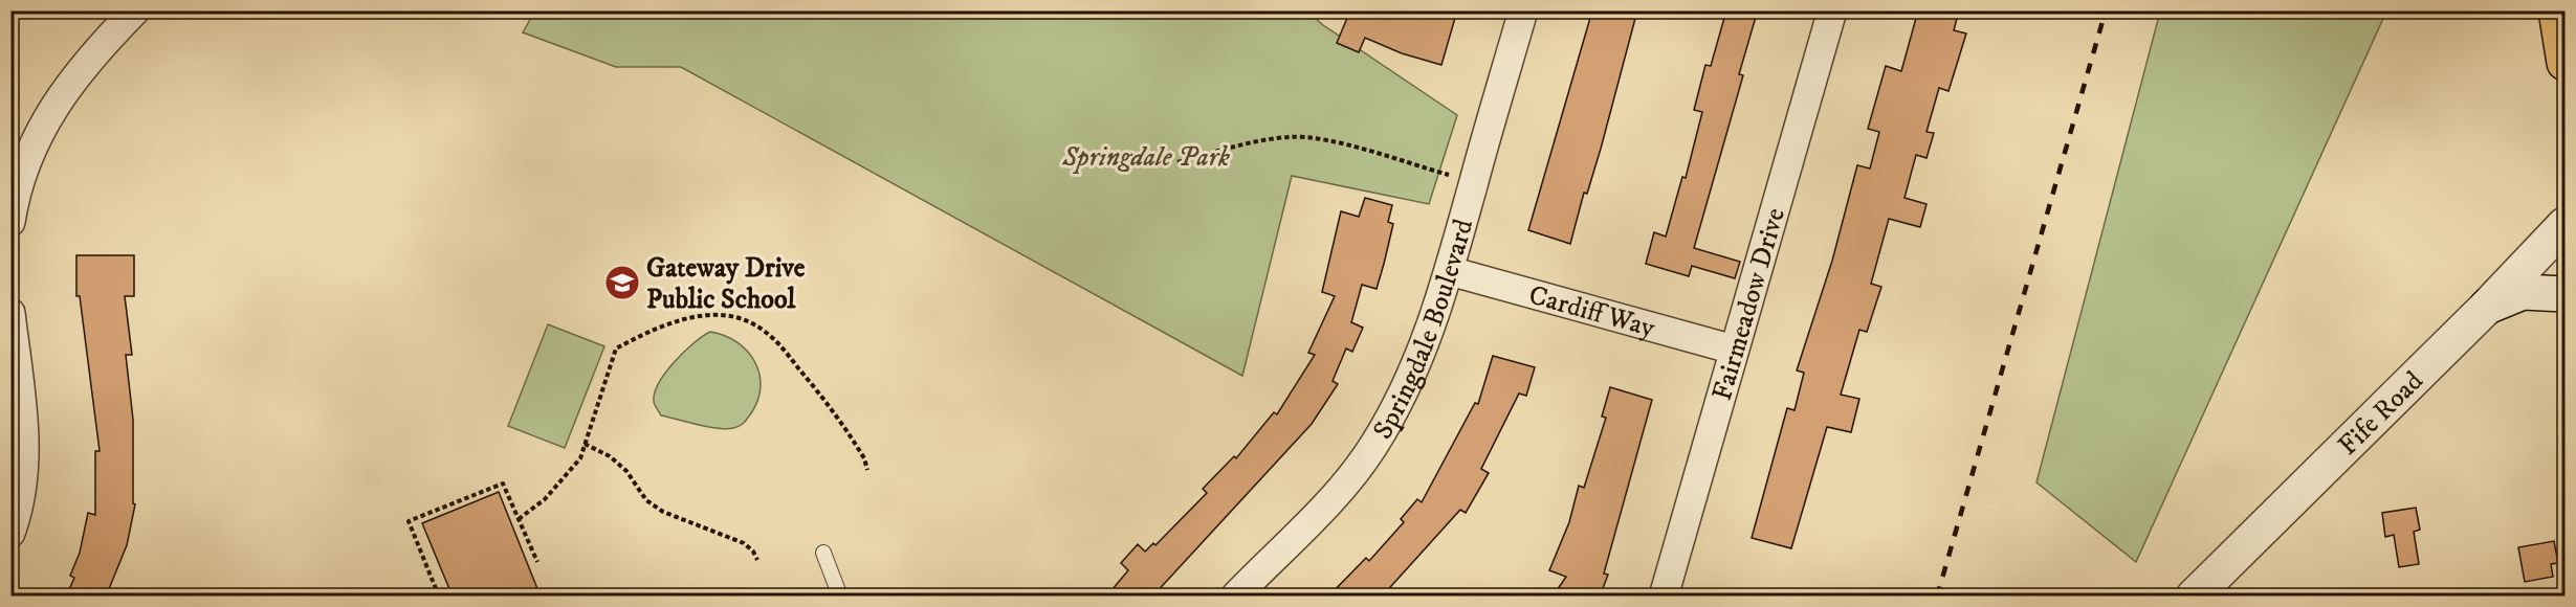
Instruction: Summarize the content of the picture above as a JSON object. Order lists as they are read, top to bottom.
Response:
{
  "streets": {
    "street": [
      "Fairmeadow Drive",
      "Cardiff Way",
      "Springdale Boulevard",
      "Fife Road"
    ]
  },
  "crossings": [
    ["Fairmeadow Drive", "Cardiff Way"],
    ["Cardiff Way", "Springdale Boulevard"]
  ],
  "parks": ["Springdale Park"],
  "places": {
    "school or university": ["Gateway Drive Public School"]
  }
}
